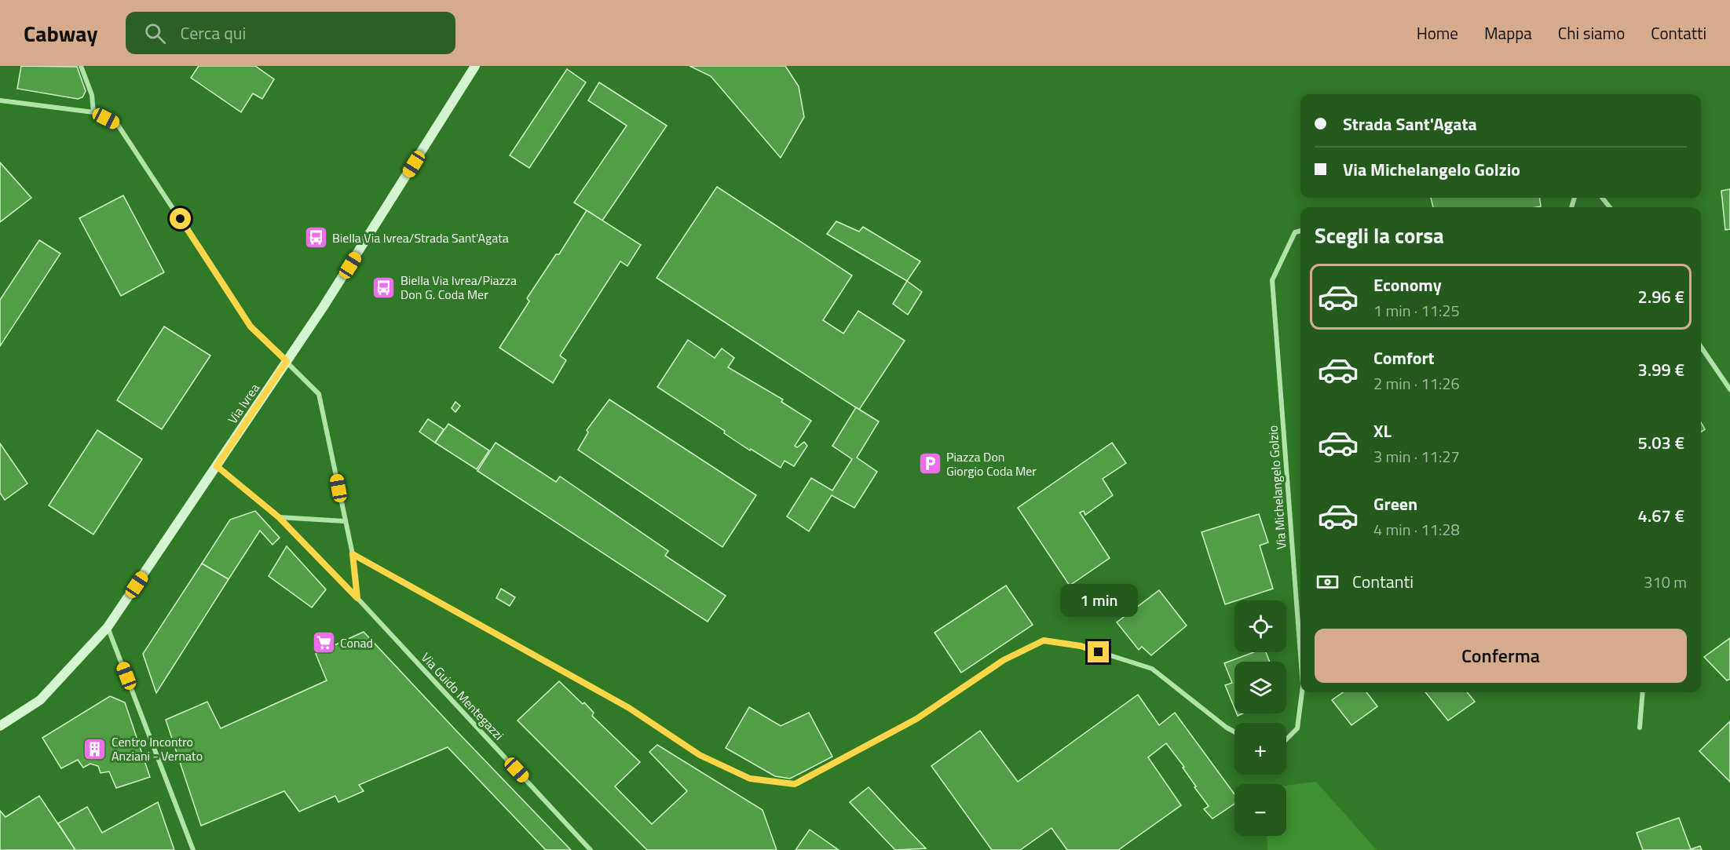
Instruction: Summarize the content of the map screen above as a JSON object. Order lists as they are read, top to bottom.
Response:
{
  "streets": {
    "main road": ["Via Ivrea"],
    "street": ["Via Michelangelo Golzio", "Via Guido Mentegazzi"]
  },
  "crossings": [
    ["Via Ivrea", "Via Guido Mentegazzi"]
  ],
  "places": {
    "bus stop": ["Biella Via Ivrea/Strada Sant'Agata", "Biella Via Ivrea/Piazza Don G. Coda Mer"],
    "parking": ["Piazza Don Giorgio Coda Mer"],
    "supermarket": ["Conad"],
    "building": ["Centro Incontro Anziani - Vernato"]
  },
  "page": {
    "header": "Cabway",
    "search": "Cerca qui",
    "nav": [
      "Home",
      "Mappa",
      "Chi siamo",
      "Contatti"
    ],
    "banner": ["Strada Sant'Agata", "Via Michelangelo Golzio"],
    "heading": "Scegli la corsa",
    "list": [
      {
        "name": "Economy",
        "note": "1 min · 11:25",
        "value": "2.96 €"
      },
      {
        "name": "Comfort",
        "note": "2 min · 11:26",
        "value": "3.99 €"
      },
      {
        "name": "XL",
        "note": "3 min · 11:27",
        "value": "5.03 €"
      },
      {
        "name": "Green",
        "note": "4 min · 11:28",
        "value": "4.67 €"
      }
    ],
    "pay": ["Contanti", "310 m"],
    "bubble": "1 min",
    "map_buttons": ["+", "−"],
    "buttons": "Conferma"
  }
}
